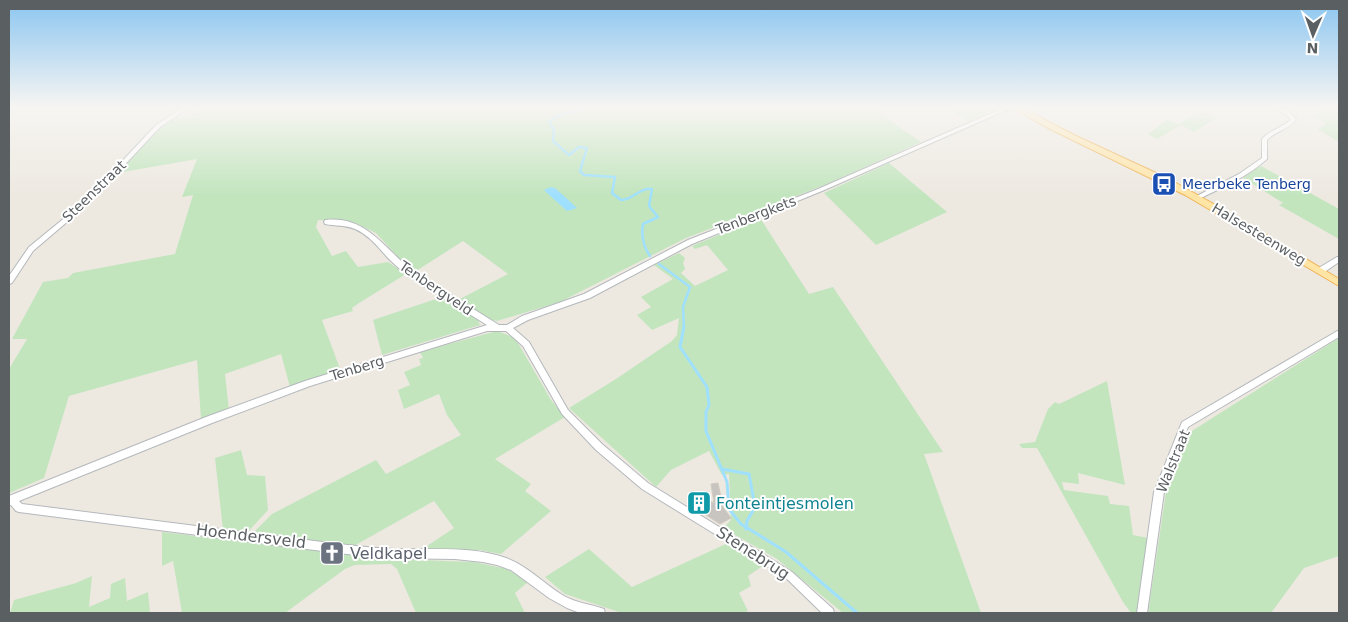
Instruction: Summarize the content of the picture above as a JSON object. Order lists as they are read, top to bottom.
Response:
{
  "streets": {
    "main road": ["Halsesteenweg"],
    "street": [
      "Steenstraat",
      "Tenbergkets",
      "Tenbergveld",
      "Tenberg",
      "Walstraat",
      "Hoendersveld",
      "Stenebrug"
    ]
  },
  "crossings": [
    ["Tenbergkets", "Tenberg"],
    ["Tenbergkets", "Stenebrug"],
    ["Tenbergveld", "Tenberg"],
    ["Tenberg", "Hoendersveld"],
    ["Tenberg", "Stenebrug"]
  ],
  "places": {
    "bus stop": ["Meerbeke Tenberg"],
    "building": ["Fonteintjesmolen"],
    "church": ["Veldkapel"]
  },
  "north": "bottom"
}
